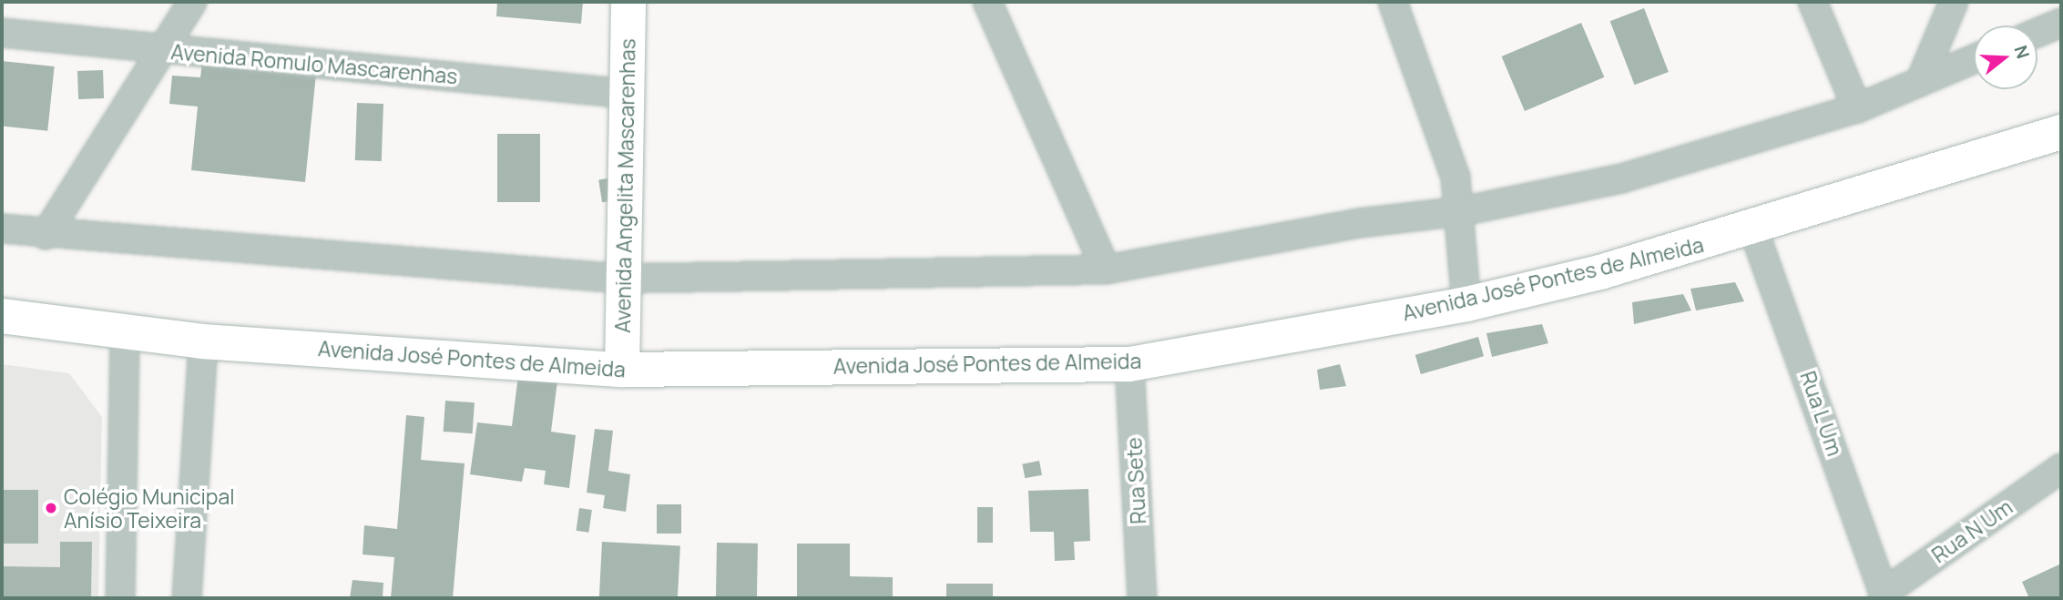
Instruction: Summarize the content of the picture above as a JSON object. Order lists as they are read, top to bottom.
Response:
{
  "streets": {
    "street": [
      "Avenida Romulo Mascarenhas",
      "Avenida Angelita Mascarenhas",
      "Avenida José Pontes de Almeida",
      "Rua L Um",
      "Rua Sete",
      "Rua N Um"
    ]
  },
  "crossings": [
    ["Avenida Romulo Mascarenhas", "Avenida Angelita Mascarenhas"],
    ["Avenida Angelita Mascarenhas", "Avenida José Pontes de Almeida"],
    ["Avenida José Pontes de Almeida", "Rua L Um"],
    ["Avenida José Pontes de Almeida", "Rua Sete"],
    ["Rua L Um", "Rua N Um"]
  ],
  "places": ["Colégio Municipal Anísio Teixeira"],
  "north": "right"
}
